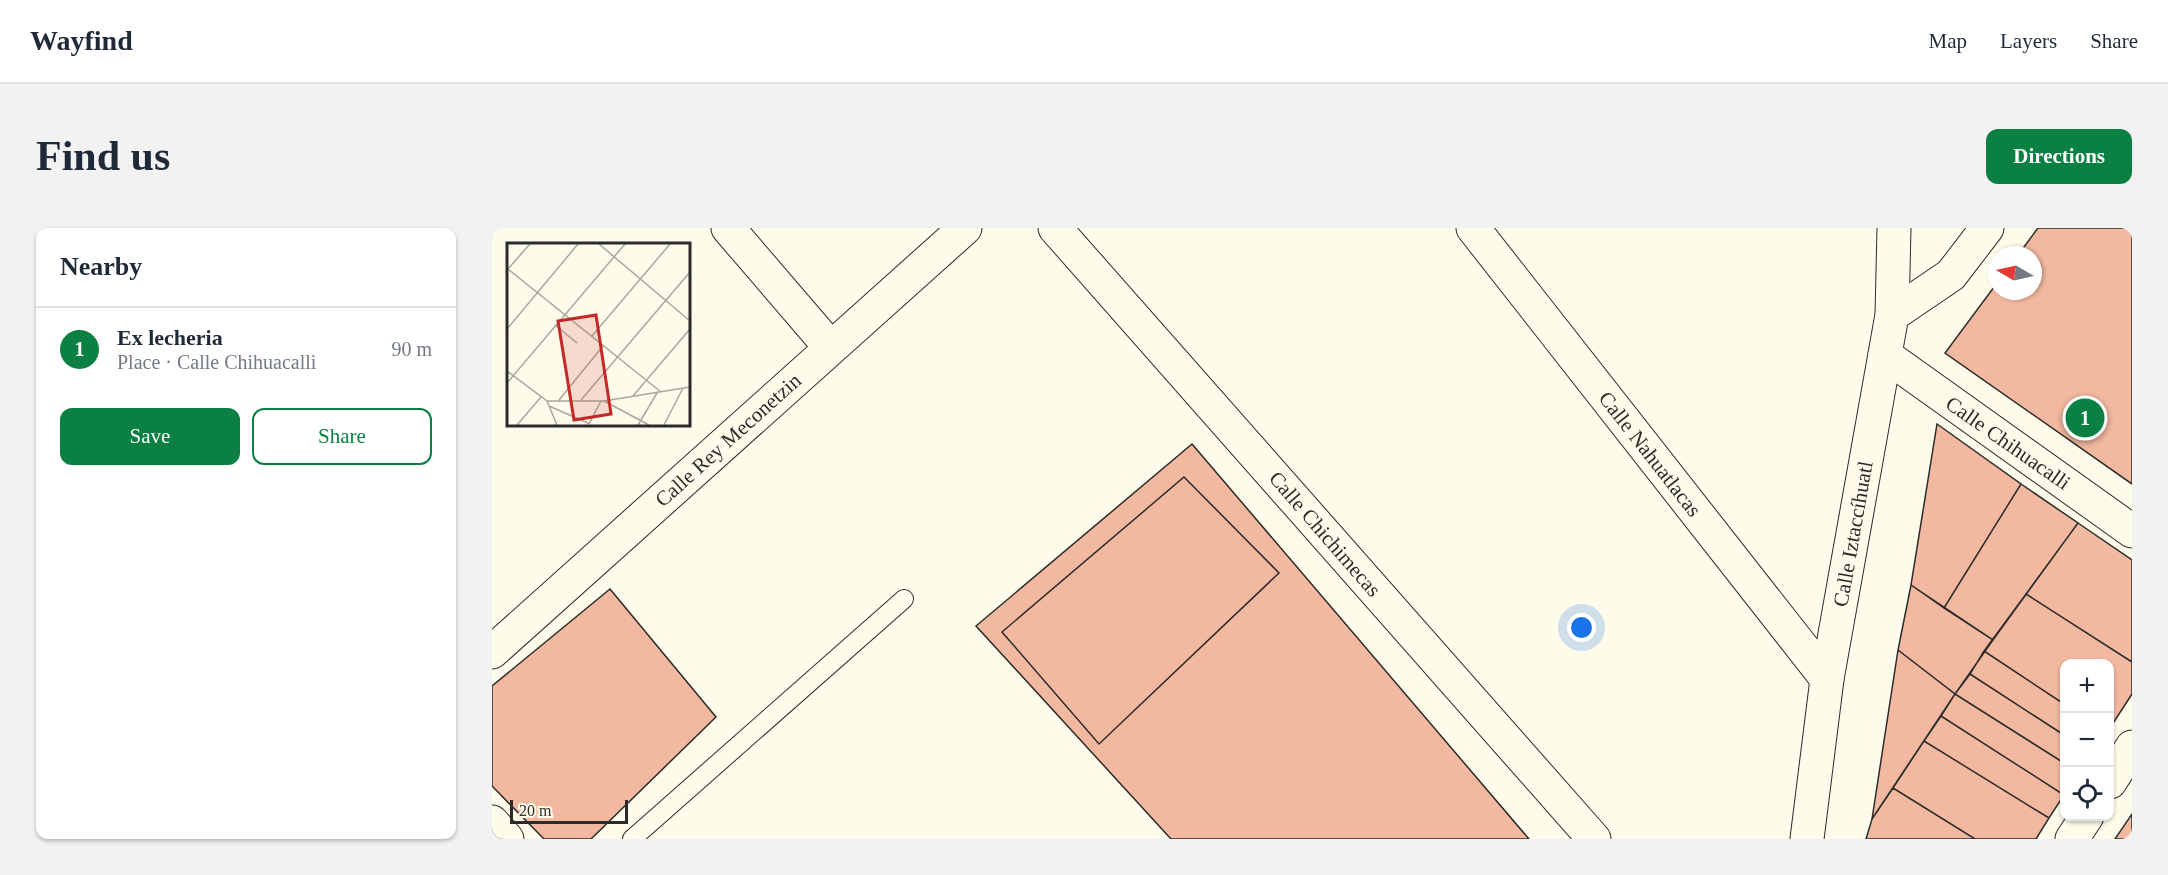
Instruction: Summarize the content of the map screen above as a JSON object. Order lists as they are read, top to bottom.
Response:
{
  "streets": {
    "street": [
      "Calle Rey Meconetzin",
      "Calle Chihuacalli",
      "Calle Nahuatlacas",
      "Calle Chichimecas",
      "Calle Iztaccíhuatl"
    ]
  },
  "crossings": [
    ["Calle Chihuacalli", "Calle Iztaccíhuatl"],
    ["Calle Nahuatlacas", "Calle Iztaccíhuatl"]
  ],
  "scale_bar": "20 m",
  "north": "left",
  "page": {
    "header": "Wayfind",
    "nav": ["Map", "Layers", "Share"],
    "buttons": [
      "Directions",
      ["Save", "Share"]
    ],
    "title": "Find us",
    "heading": "Nearby",
    "list": [
      {
        "mark": "1",
        "name": "Ex lecheria",
        "note": "Place · Calle Chihuacalli",
        "value": "90 m"
      }
    ],
    "pins": "1",
    "map_buttons": ["+", "−"],
    "scale": "20 m"
  }
}
